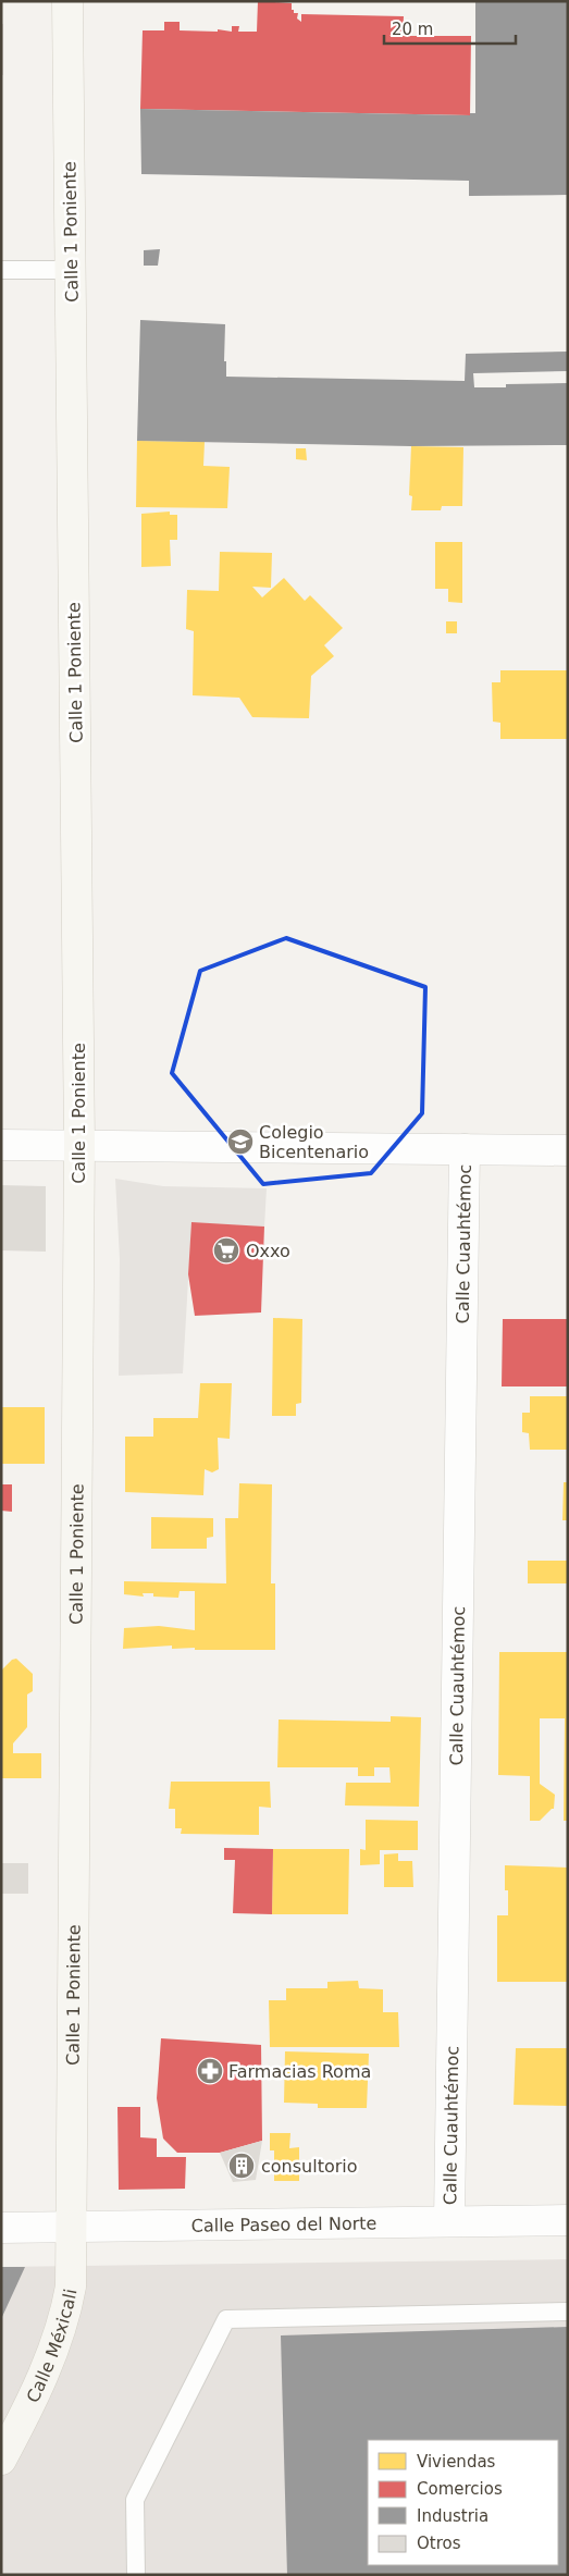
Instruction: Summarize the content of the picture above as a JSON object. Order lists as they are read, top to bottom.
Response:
{
  "streets": {
    "main road": ["Calle 1 Poniente", "Calle Méxicali"],
    "street": ["Calle Cuauhtémoc", "Calle Paseo del Norte"]
  },
  "crossings": [
    ["Calle 1 Poniente", "Calle Paseo del Norte"],
    ["Calle 1 Poniente", "Calle Méxicali"],
    ["Calle Cuauhtémoc", "Calle Paseo del Norte"],
    ["Calle Paseo del Norte", "Calle Méxicali"]
  ],
  "places": {
    "school or university": ["Colegio Bicentenario"],
    "supermarket": ["Oxxo"],
    "pharmacy": ["Farmacias Roma"],
    "building": ["consultorio"]
  },
  "legend": [
    "Viviendas",
    "Comercios",
    "Industria",
    "Otros"
  ],
  "scale_bar": "20 m"
}
